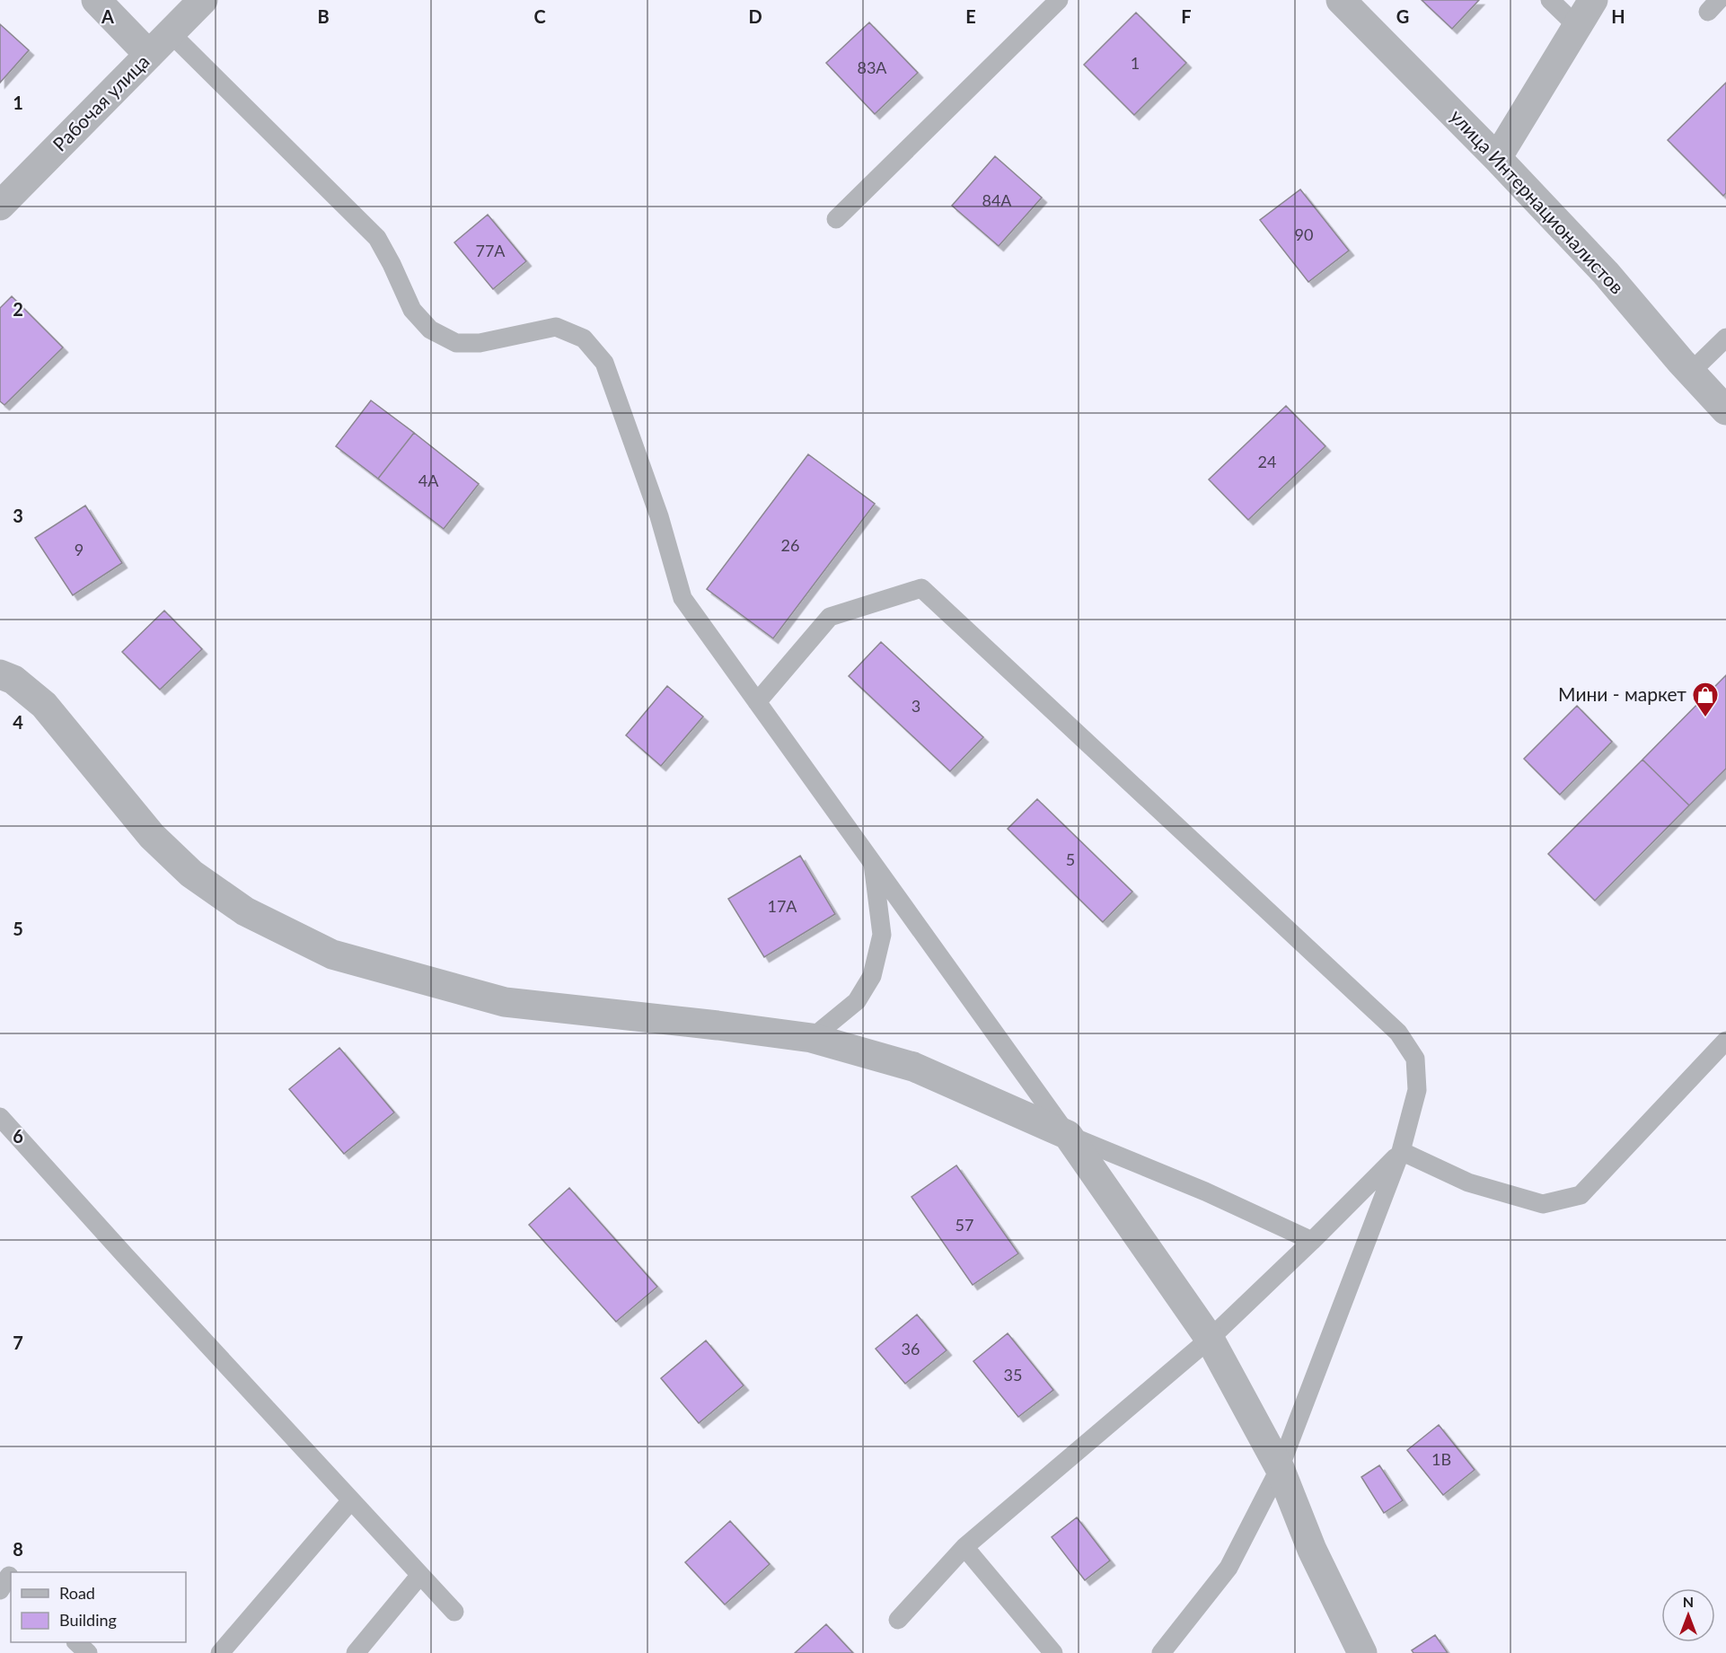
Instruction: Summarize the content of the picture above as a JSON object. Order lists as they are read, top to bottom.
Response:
{
  "streets": {
    "street": ["Рабочая улица", "улица Интернационалистов"]
  },
  "places": {
    "shop": ["Мини - маркет"]
  },
  "house_numbers": [
    "1",
    "83А",
    "84А",
    "90",
    "77А",
    "24",
    "4А",
    "26",
    "9",
    "3",
    "5",
    "17А",
    "57",
    "36",
    "35",
    "1В"
  ],
  "legend": ["Road", "Building"],
  "north": "top",
  "grid": {
    "columns": [
      "A",
      "B",
      "C",
      "D",
      "E",
      "F",
      "G",
      "H"
    ],
    "rows": [
      "1",
      "2",
      "3",
      "4",
      "5",
      "6",
      "7",
      "8"
    ]
  }
}
